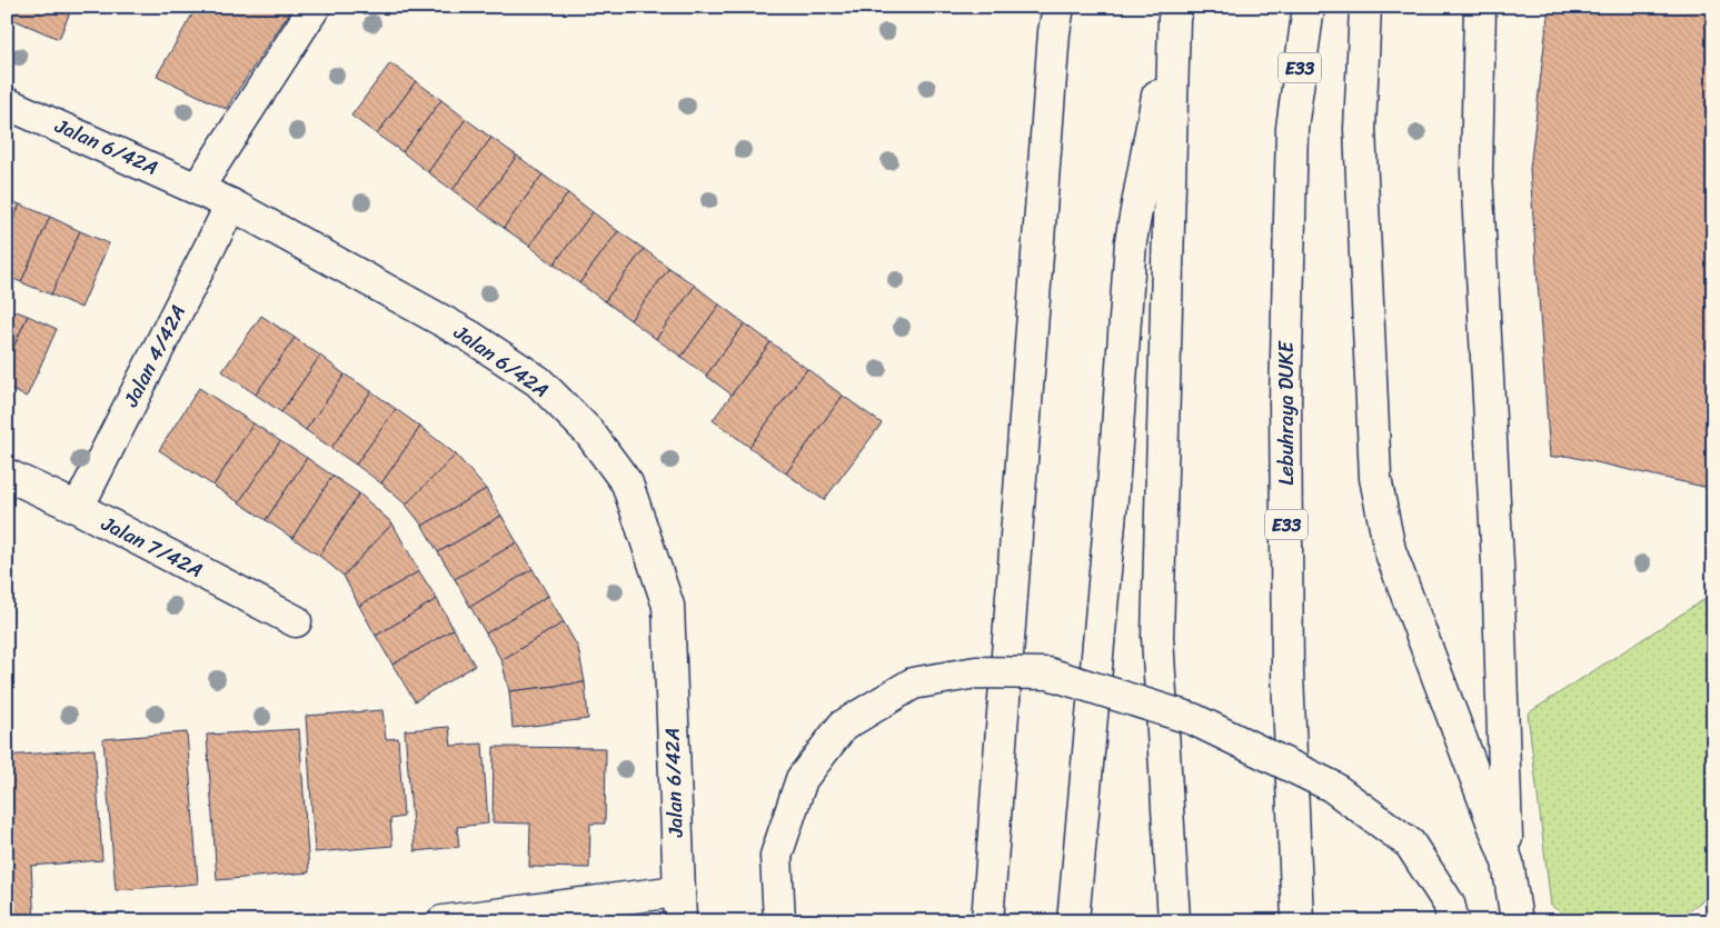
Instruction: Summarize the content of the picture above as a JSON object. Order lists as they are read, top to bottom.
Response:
{
  "streets": {
    "main road": [
      "E33",
      "Jalan 6/42A",
      "Jalan 4/42A",
      "Lebuhraya DUKE",
      "Jalan 7/42A"
    ]
  },
  "crossings": [
    ["Jalan 6/42A", "Jalan 4/42A"],
    ["Jalan 4/42A", "Jalan 7/42A"]
  ]
}
